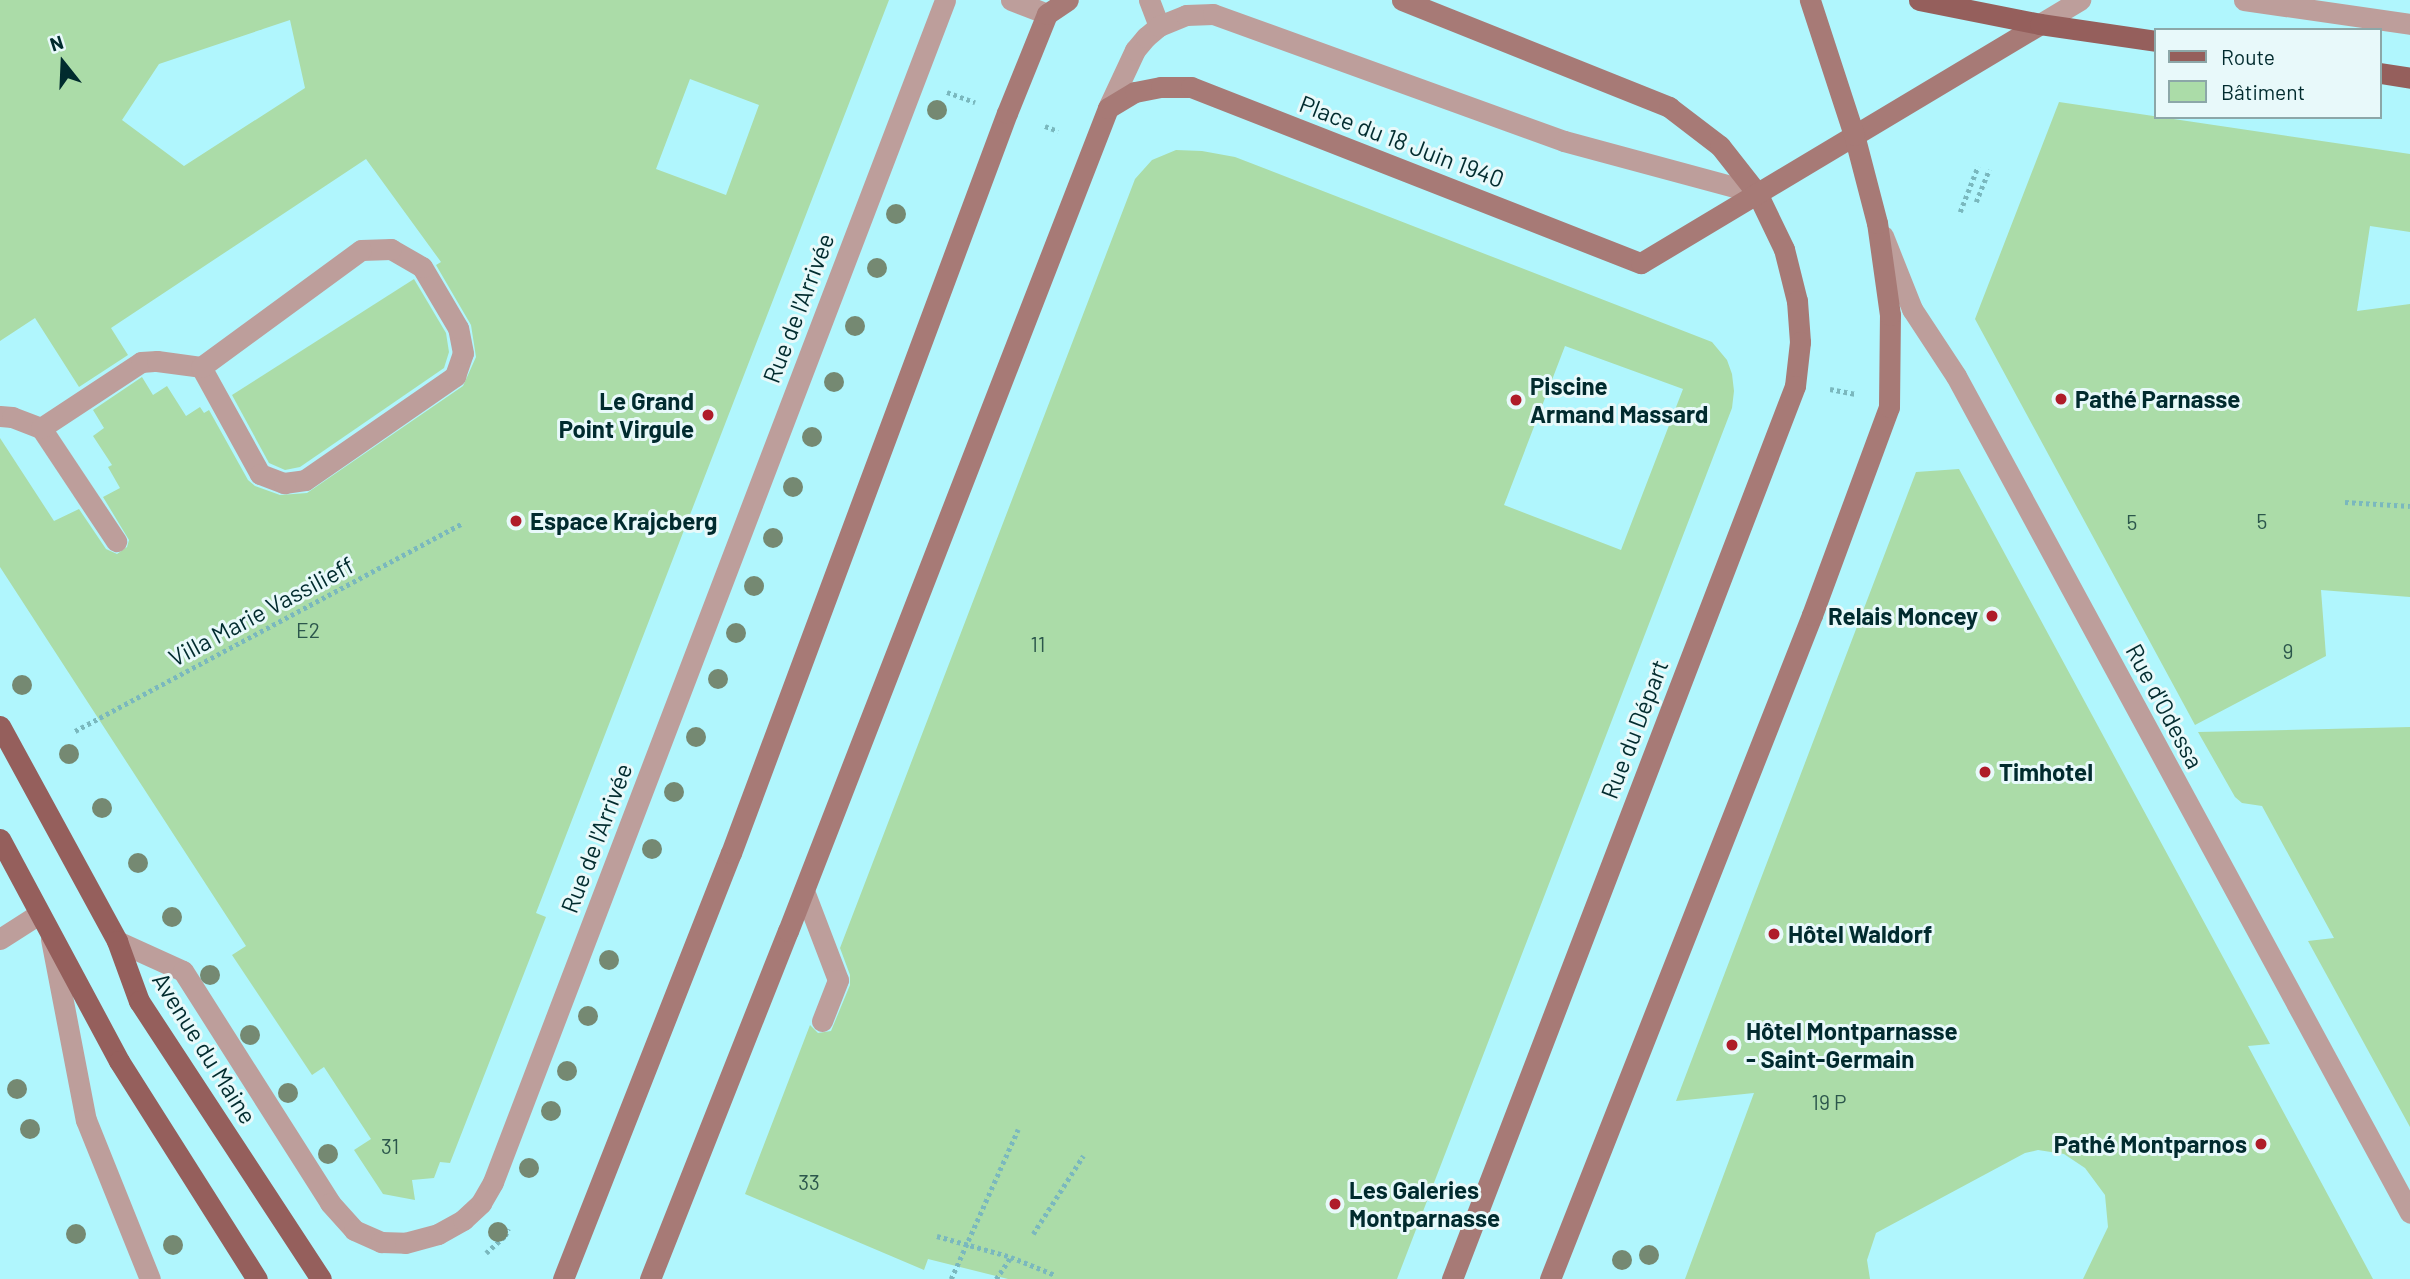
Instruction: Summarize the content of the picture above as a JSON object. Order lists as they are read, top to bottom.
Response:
{
  "streets": {
    "main road": ["Place du 18 Juin 1940", "Rue du Départ", "Avenue du Maine"],
    "street": ["Rue de l'Arrivée", "Rue d'Odessa"],
    "path": ["Villa Marie Vassilieff"]
  },
  "crossings": [
    ["Place du 18 Juin 1940", "Rue du Départ"],
    ["Rue de l'Arrivée", "Avenue du Maine"]
  ],
  "places": [
    "Pathé Parnasse",
    "Piscine Armand Massard",
    "Le Grand Point Virgule",
    "Espace Krajcberg",
    "Relais Moncey",
    "Timhotel",
    "Hôtel Waldorf",
    "Hôtel Montparnasse - Saint-Germain",
    "Pathé Montparnos",
    "Les Galeries Montparnasse"
  ],
  "house_numbers": [
    "5",
    "5",
    "E2",
    "11",
    "9",
    "19 P",
    "31",
    "33"
  ],
  "legend": ["Route", "Bâtiment"],
  "north": "top"
}
